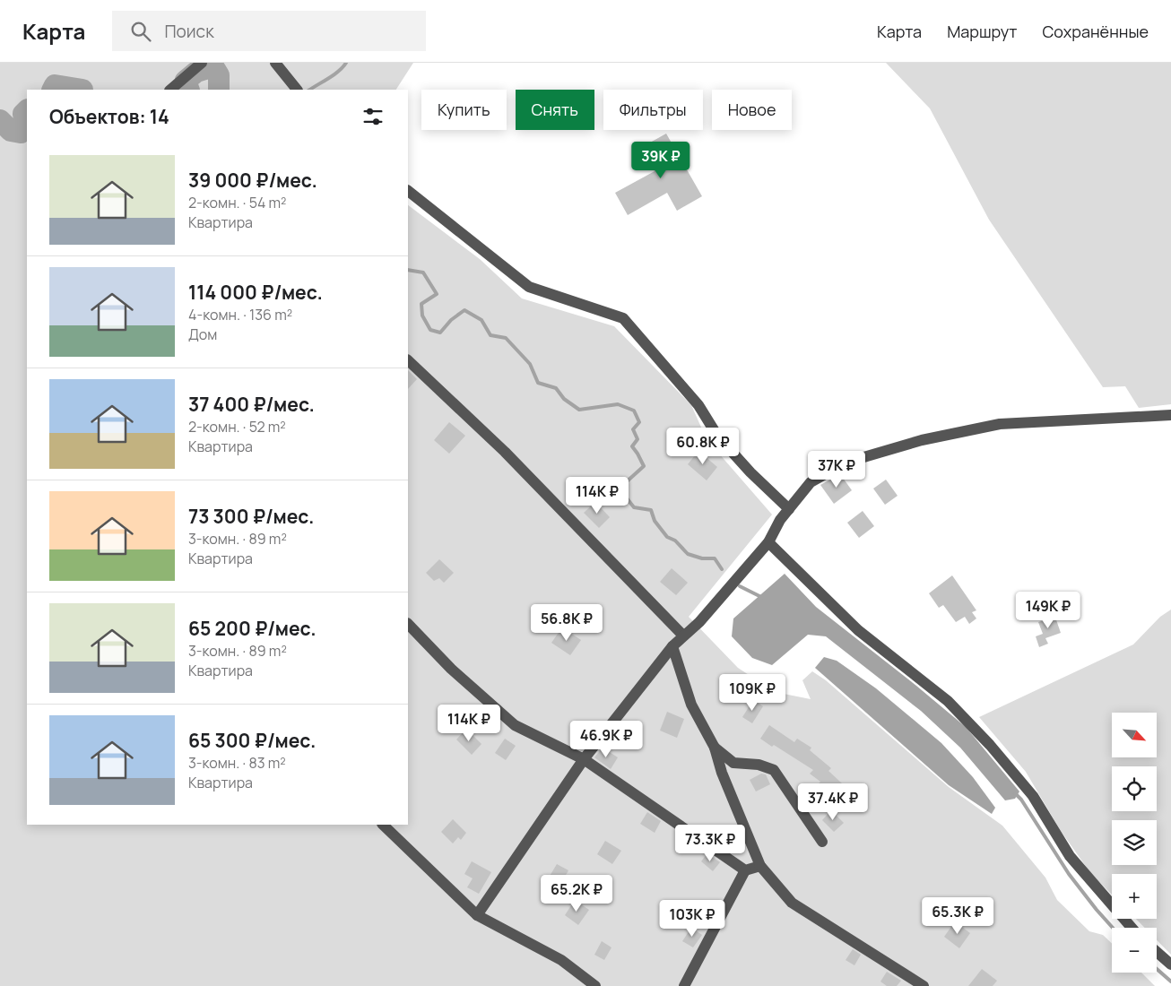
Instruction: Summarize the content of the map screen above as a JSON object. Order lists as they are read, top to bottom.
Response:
{
  "north": "bottom right",
  "page": {
    "header": "Карта",
    "search": "Поиск",
    "nav": ["Карта", "Маршрут", "Сохранённые"],
    "chip": [
      "Купить",
      "Снять",
      "Фильтры",
      "Новое"
    ],
    "heading": "Объектов: 14",
    "price": [
      "39K ₽",
      "60.8K ₽",
      "37K ₽",
      "114K ₽",
      "149K ₽",
      "56.8K ₽",
      "109K ₽",
      "114K ₽",
      "46.9K ₽",
      "37.4K ₽",
      "73.3K ₽",
      "65.2K ₽",
      "65.3K ₽",
      "103K ₽"
    ],
    "list": [
      {
        "name": "39 000 ₽/мес.",
        "note": "2-комн. · 54 m² · Квартира"
      },
      {
        "name": "114 000 ₽/мес.",
        "note": "4-комн. · 136 m² · Дом"
      },
      {
        "name": "37 400 ₽/мес.",
        "note": "2-комн. · 52 m² · Квартира"
      },
      {
        "name": "73 300 ₽/мес.",
        "note": "3-комн. · 89 m² · Квартира"
      },
      {
        "name": "65 200 ₽/мес.",
        "note": "3-комн. · 89 m² · Квартира"
      },
      {
        "name": "65 300 ₽/мес.",
        "note": "3-комн. · 83 m² · Квартира"
      }
    ],
    "map_buttons": ["+", "−"]
  }
}
